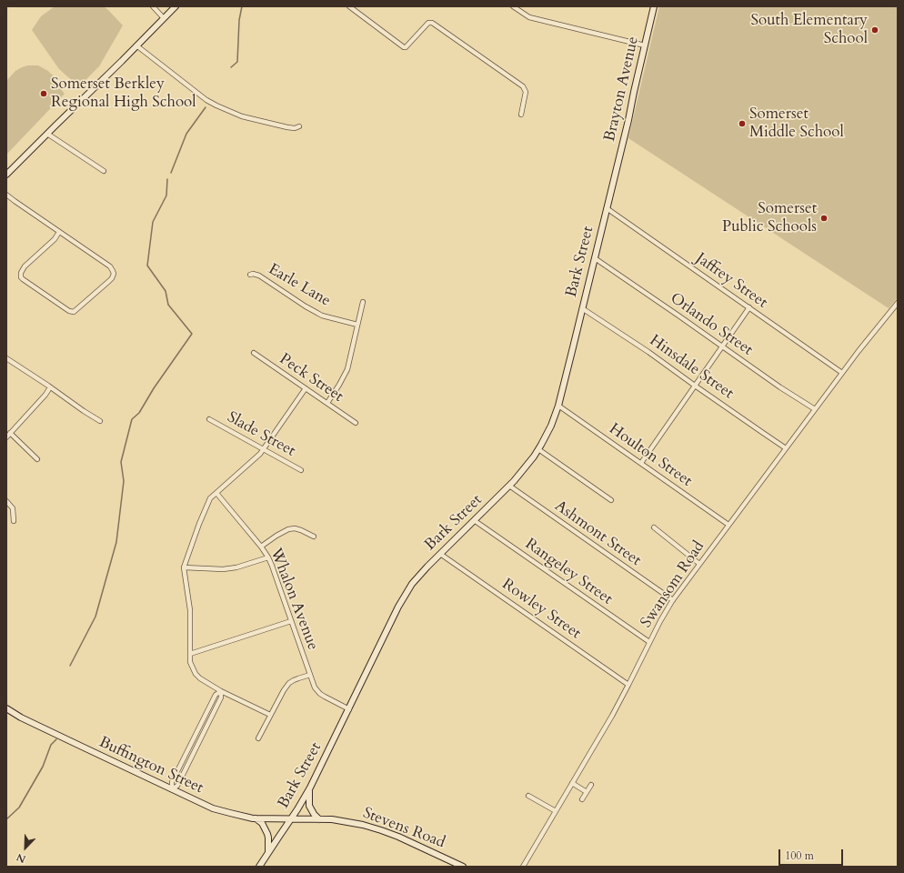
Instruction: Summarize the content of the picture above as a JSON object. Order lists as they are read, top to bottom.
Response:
{
  "streets": {
    "main road": [
      "Brayton Avenue",
      "Bark Street",
      "Buffington Street",
      "Stevens Road"
    ],
    "street": [
      "Jaffrey Street",
      "Earle Lane",
      "Orlando Street",
      "Hinsdale Street",
      "Peck Street",
      "Slade Street",
      "Houlton Street",
      "Ashmont Street",
      "Rangeley Street",
      "Swansom Road",
      "Whalon Avenue",
      "Rowley Street"
    ]
  },
  "crossings": [
    ["Brayton Avenue", "Bark Street"],
    ["Bark Street", "Jaffrey Street"],
    ["Bark Street", "Orlando Street"],
    ["Bark Street", "Hinsdale Street"],
    ["Bark Street", "Houlton Street"],
    ["Bark Street", "Ashmont Street"],
    ["Bark Street", "Rangeley Street"],
    ["Bark Street", "Whalon Avenue"],
    ["Bark Street", "Rowley Street"],
    ["Bark Street", "Buffington Street"],
    ["Bark Street", "Stevens Road"],
    ["Jaffrey Street", "Swansom Road"],
    ["Orlando Street", "Swansom Road"],
    ["Hinsdale Street", "Swansom Road"],
    ["Houlton Street", "Swansom Road"],
    ["Ashmont Street", "Swansom Road"],
    ["Rangeley Street", "Swansom Road"],
    ["Swansom Road", "Rowley Street"],
    ["Buffington Street", "Stevens Road"]
  ],
  "places": [
    "South Elementary School",
    "Somerset Berkley Regional High School",
    "Somerset Middle School",
    "Somerset Public Schools"
  ],
  "scale_bar": "100 m",
  "north": "bottom left"
}
